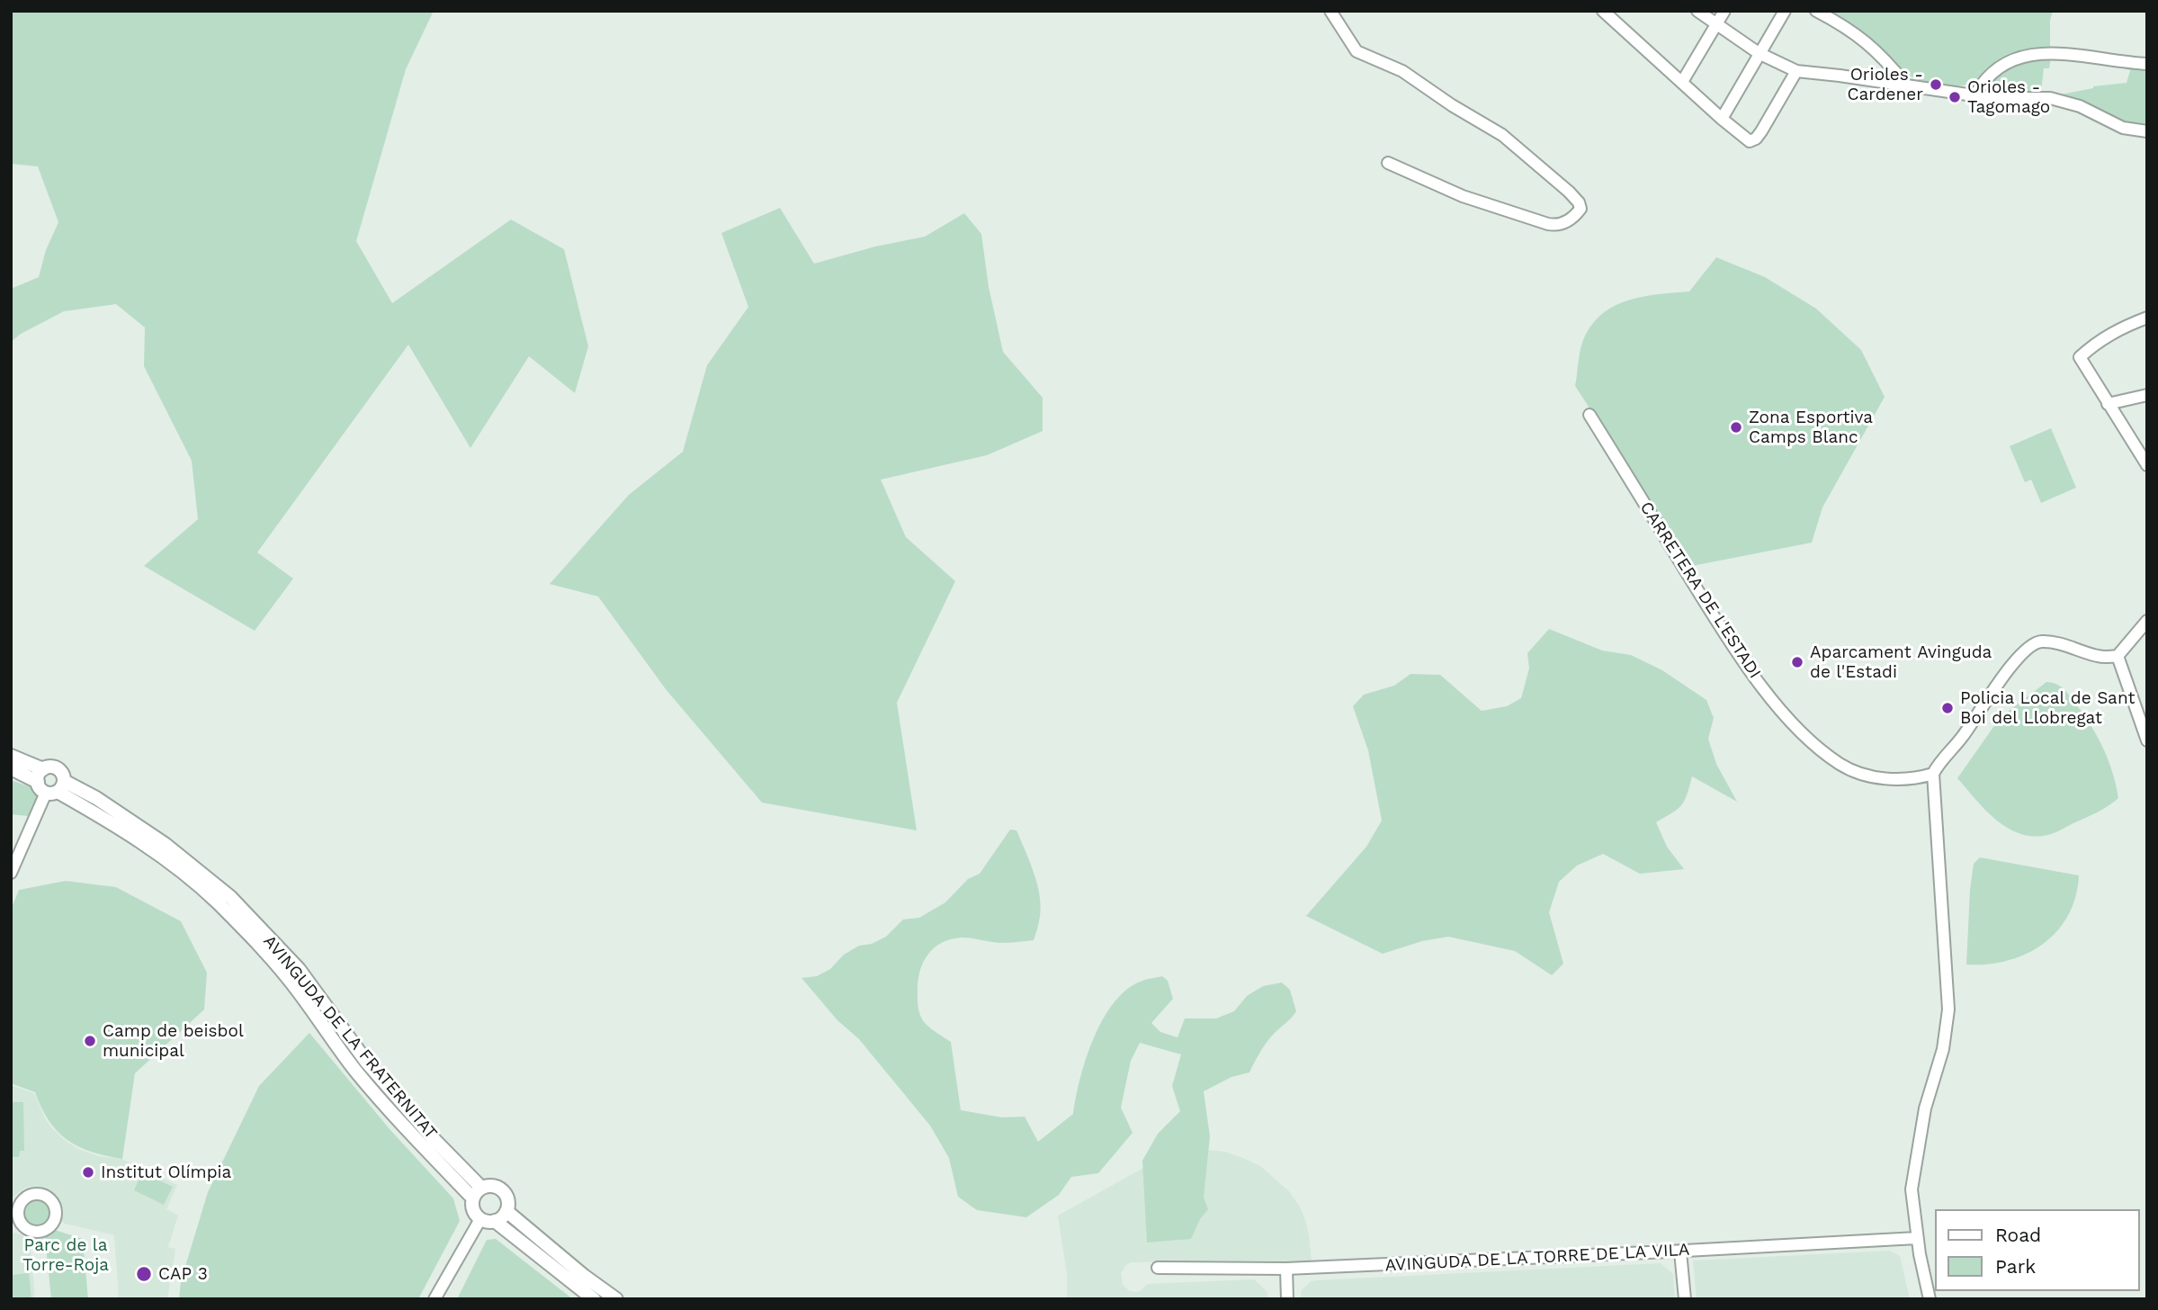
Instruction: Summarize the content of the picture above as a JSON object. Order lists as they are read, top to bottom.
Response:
{
  "streets": {
    "street": ["CARRETERA DE L'ESTADI", "AVINGUDA DE LA FRATERNITAT", "AVINGUDA DE LA TORRE DE LA VILA"]
  },
  "parks": ["Parc de la Torre-Roja"],
  "places": [
    "Orioles - Cardener",
    "Orioles - Tagomago",
    "Zona Esportiva Camps Blanc",
    "Aparcament Avinguda de l'Estadi",
    "Policia Local de Sant Boi del Llobregat",
    "Camp de beisbol municipal",
    "Institut Olímpia",
    "CAP 3"
  ],
  "legend": ["Road", "Park"]
}
